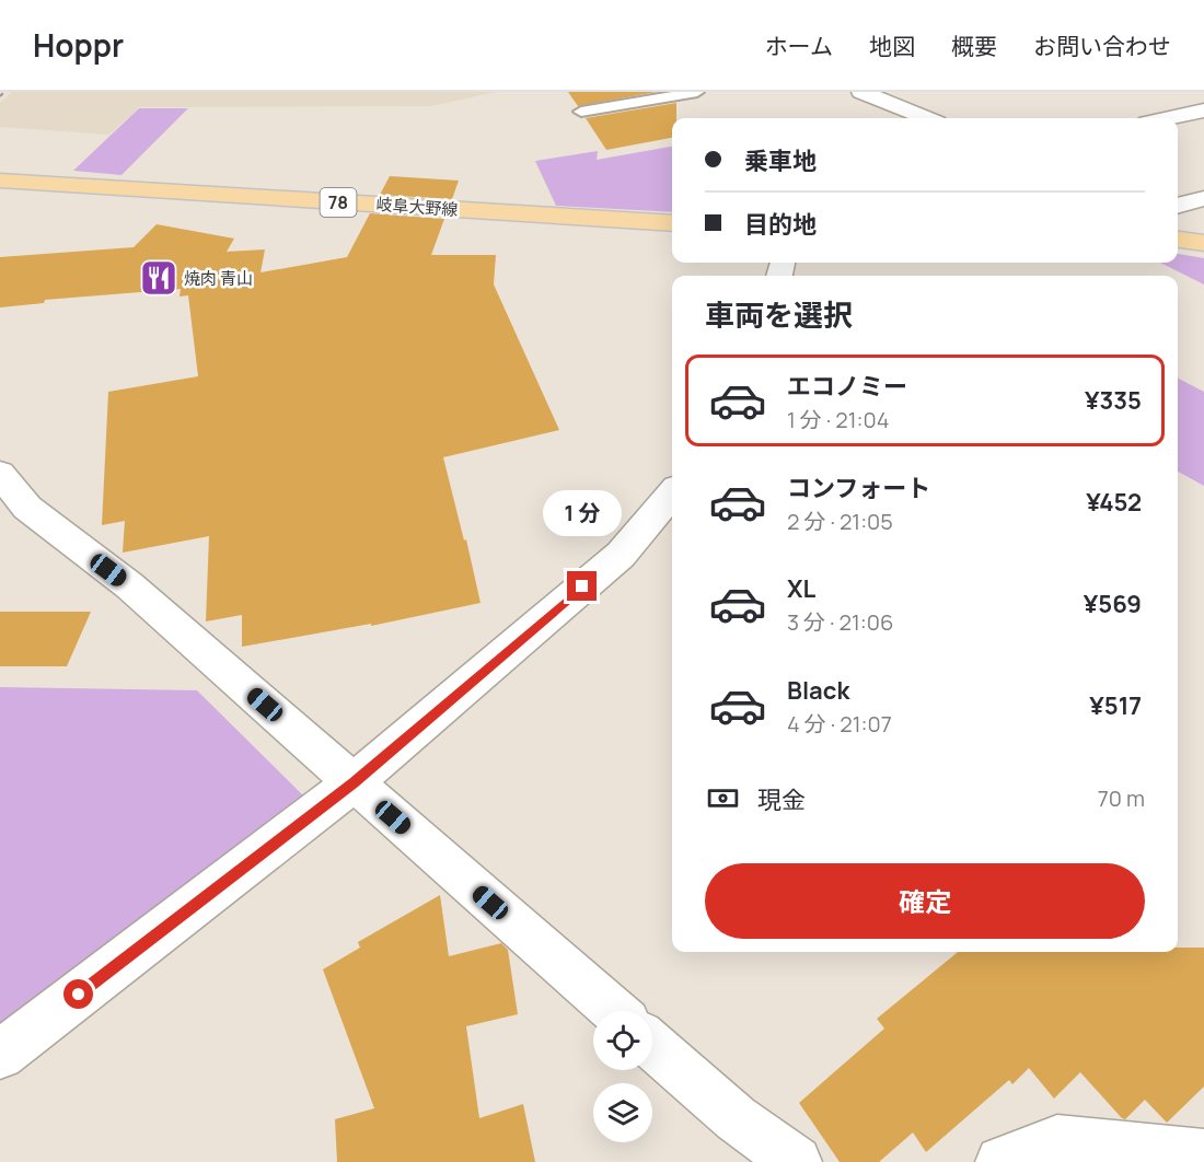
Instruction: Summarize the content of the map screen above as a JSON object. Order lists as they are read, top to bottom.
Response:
{
  "streets": {
    "main road": ["78", "岐阜大野線"]
  },
  "places": {
    "restaurant": ["焼肉 青山"]
  },
  "page": {
    "header": "Hoppr",
    "nav": [
      "ホーム",
      "地図",
      "概要",
      "お問い合わせ"
    ],
    "banner": ["乗車地", "目的地"],
    "heading": "車両を選択",
    "list": [
      {
        "name": "エコノミー",
        "note": "1 分 · 21:04",
        "value": "¥335"
      },
      {
        "name": "コンフォート",
        "note": "2 分 · 21:05",
        "value": "¥452"
      },
      {
        "name": "XL",
        "note": "3 分 · 21:06",
        "value": "¥569"
      },
      {
        "name": "Black",
        "note": "4 分 · 21:07",
        "value": "¥517"
      }
    ],
    "bubble": "1 分",
    "pay": ["現金", "70 m"],
    "buttons": "確定"
  }
}
